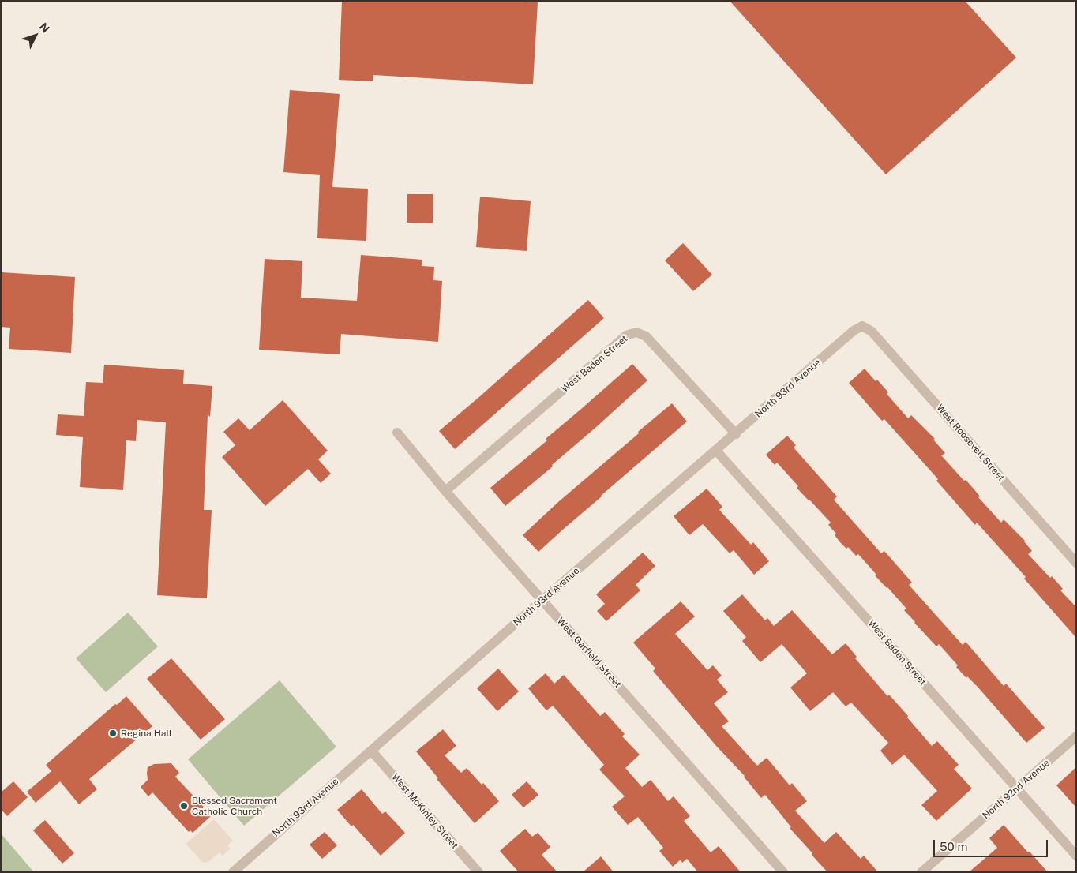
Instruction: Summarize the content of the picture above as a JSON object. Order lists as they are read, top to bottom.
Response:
{
  "streets": {
    "street": [
      "West Baden Street",
      "North 93rd Avenue",
      "West Roosevelt Street",
      "West Garfield Street",
      "North 92nd Avenue",
      "West McKinley Street"
    ]
  },
  "crossings": [
    ["West Baden Street", "North 93rd Avenue"],
    ["West Baden Street", "West Garfield Street"],
    ["West Baden Street", "North 92nd Avenue"],
    ["North 93rd Avenue", "West Roosevelt Street"],
    ["North 93rd Avenue", "West Garfield Street"],
    ["North 93rd Avenue", "West McKinley Street"]
  ],
  "places": ["Regina Hall", "Blessed Sacrament Catholic Church"],
  "scale_bar": "50 m",
  "north": "top right"
}
